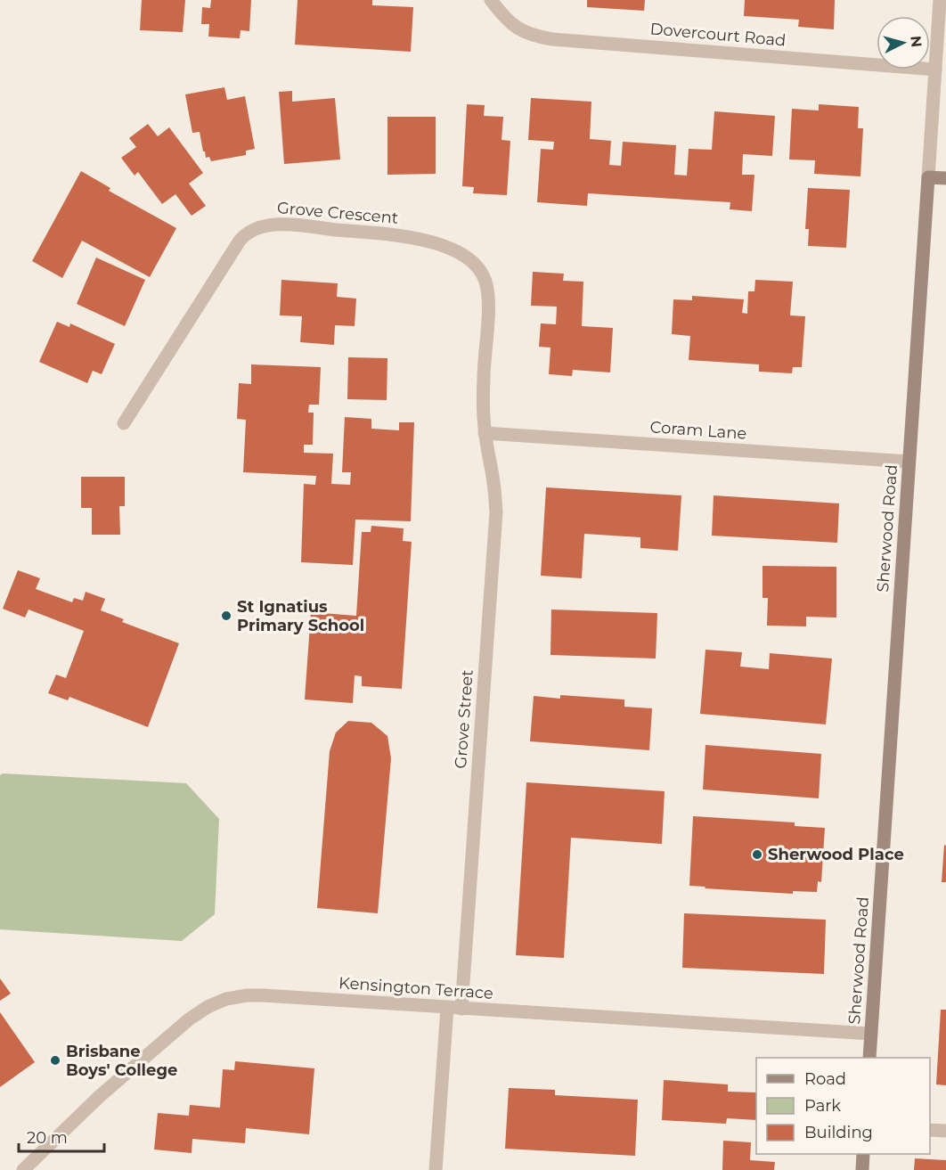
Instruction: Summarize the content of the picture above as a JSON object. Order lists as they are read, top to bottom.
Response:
{
  "streets": {
    "main road": ["Sherwood Road"],
    "street": [
      "Dovercourt Road",
      "Grove Crescent",
      "Coram Lane",
      "Grove Street",
      "Kensington Terrace"
    ]
  },
  "crossings": [
    ["Dovercourt Road", "Sherwood Road"],
    ["Grove Crescent", "Coram Lane"],
    ["Grove Crescent", "Grove Street"],
    ["Coram Lane", "Sherwood Road"],
    ["Coram Lane", "Grove Street"],
    ["Sherwood Road", "Kensington Terrace"],
    ["Grove Street", "Kensington Terrace"]
  ],
  "places": ["St Ignatius Primary School", "Sherwood Place", "Brisbane Boys' College"],
  "legend": ["Road", "Park", "Building"],
  "scale_bar": "20 m",
  "north": "right"
}
